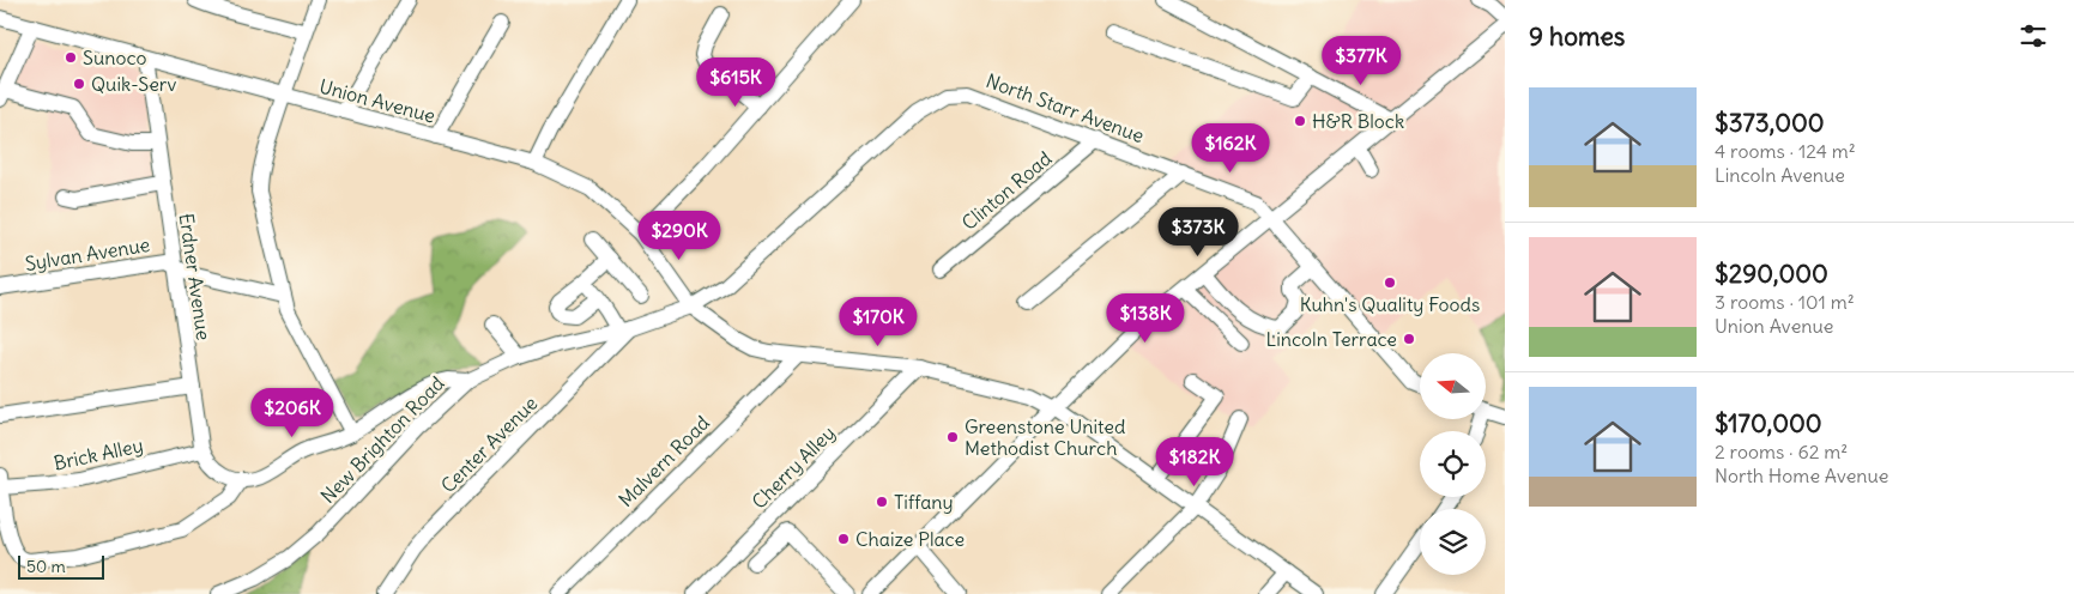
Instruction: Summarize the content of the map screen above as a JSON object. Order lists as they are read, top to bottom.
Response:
{
  "streets": {
    "street": [
      "Union Avenue",
      "North Starr Avenue",
      "Clinton Road",
      "Sylvan Avenue",
      "Erdner Avenue",
      "New Brighton Road",
      "Center Avenue",
      "Brick Alley",
      "Malvern Road",
      "Cherry Alley"
    ]
  },
  "crossings": [
    ["Union Avenue", "North Starr Avenue"],
    ["Union Avenue", "Erdner Avenue"],
    ["Union Avenue", "New Brighton Road"],
    ["Union Avenue", "Malvern Road"],
    ["Union Avenue", "Cherry Alley"],
    ["North Starr Avenue", "Clinton Road"],
    ["North Starr Avenue", "New Brighton Road"],
    ["Sylvan Avenue", "Erdner Avenue"],
    ["Erdner Avenue", "Brick Alley"],
    ["New Brighton Road", "Center Avenue"]
  ],
  "places": [
    "Sunoco",
    "Quik-Serv",
    "H&R Block",
    "Kuhn's Quality Foods",
    "Lincoln Terrace",
    "Greenstone United Methodist Church",
    "Tiffany",
    "Chaize Place"
  ],
  "scale_bar": "50 m",
  "north": "left",
  "page": {
    "heading": "9 homes",
    "price": [
      "$377K",
      "$615K",
      "$162K",
      "$373K",
      "$290K",
      "$138K",
      "$170K",
      "$206K",
      "$182K"
    ],
    "list": [
      {
        "name": "$373,000",
        "note": "4 rooms · 124 m² · Lincoln Avenue"
      },
      {
        "name": "$290,000",
        "note": "3 rooms · 101 m² · Union Avenue"
      },
      {
        "name": "$170,000",
        "note": "2 rooms · 62 m² · North Home Avenue"
      }
    ],
    "scale": "50 m"
  }
}
